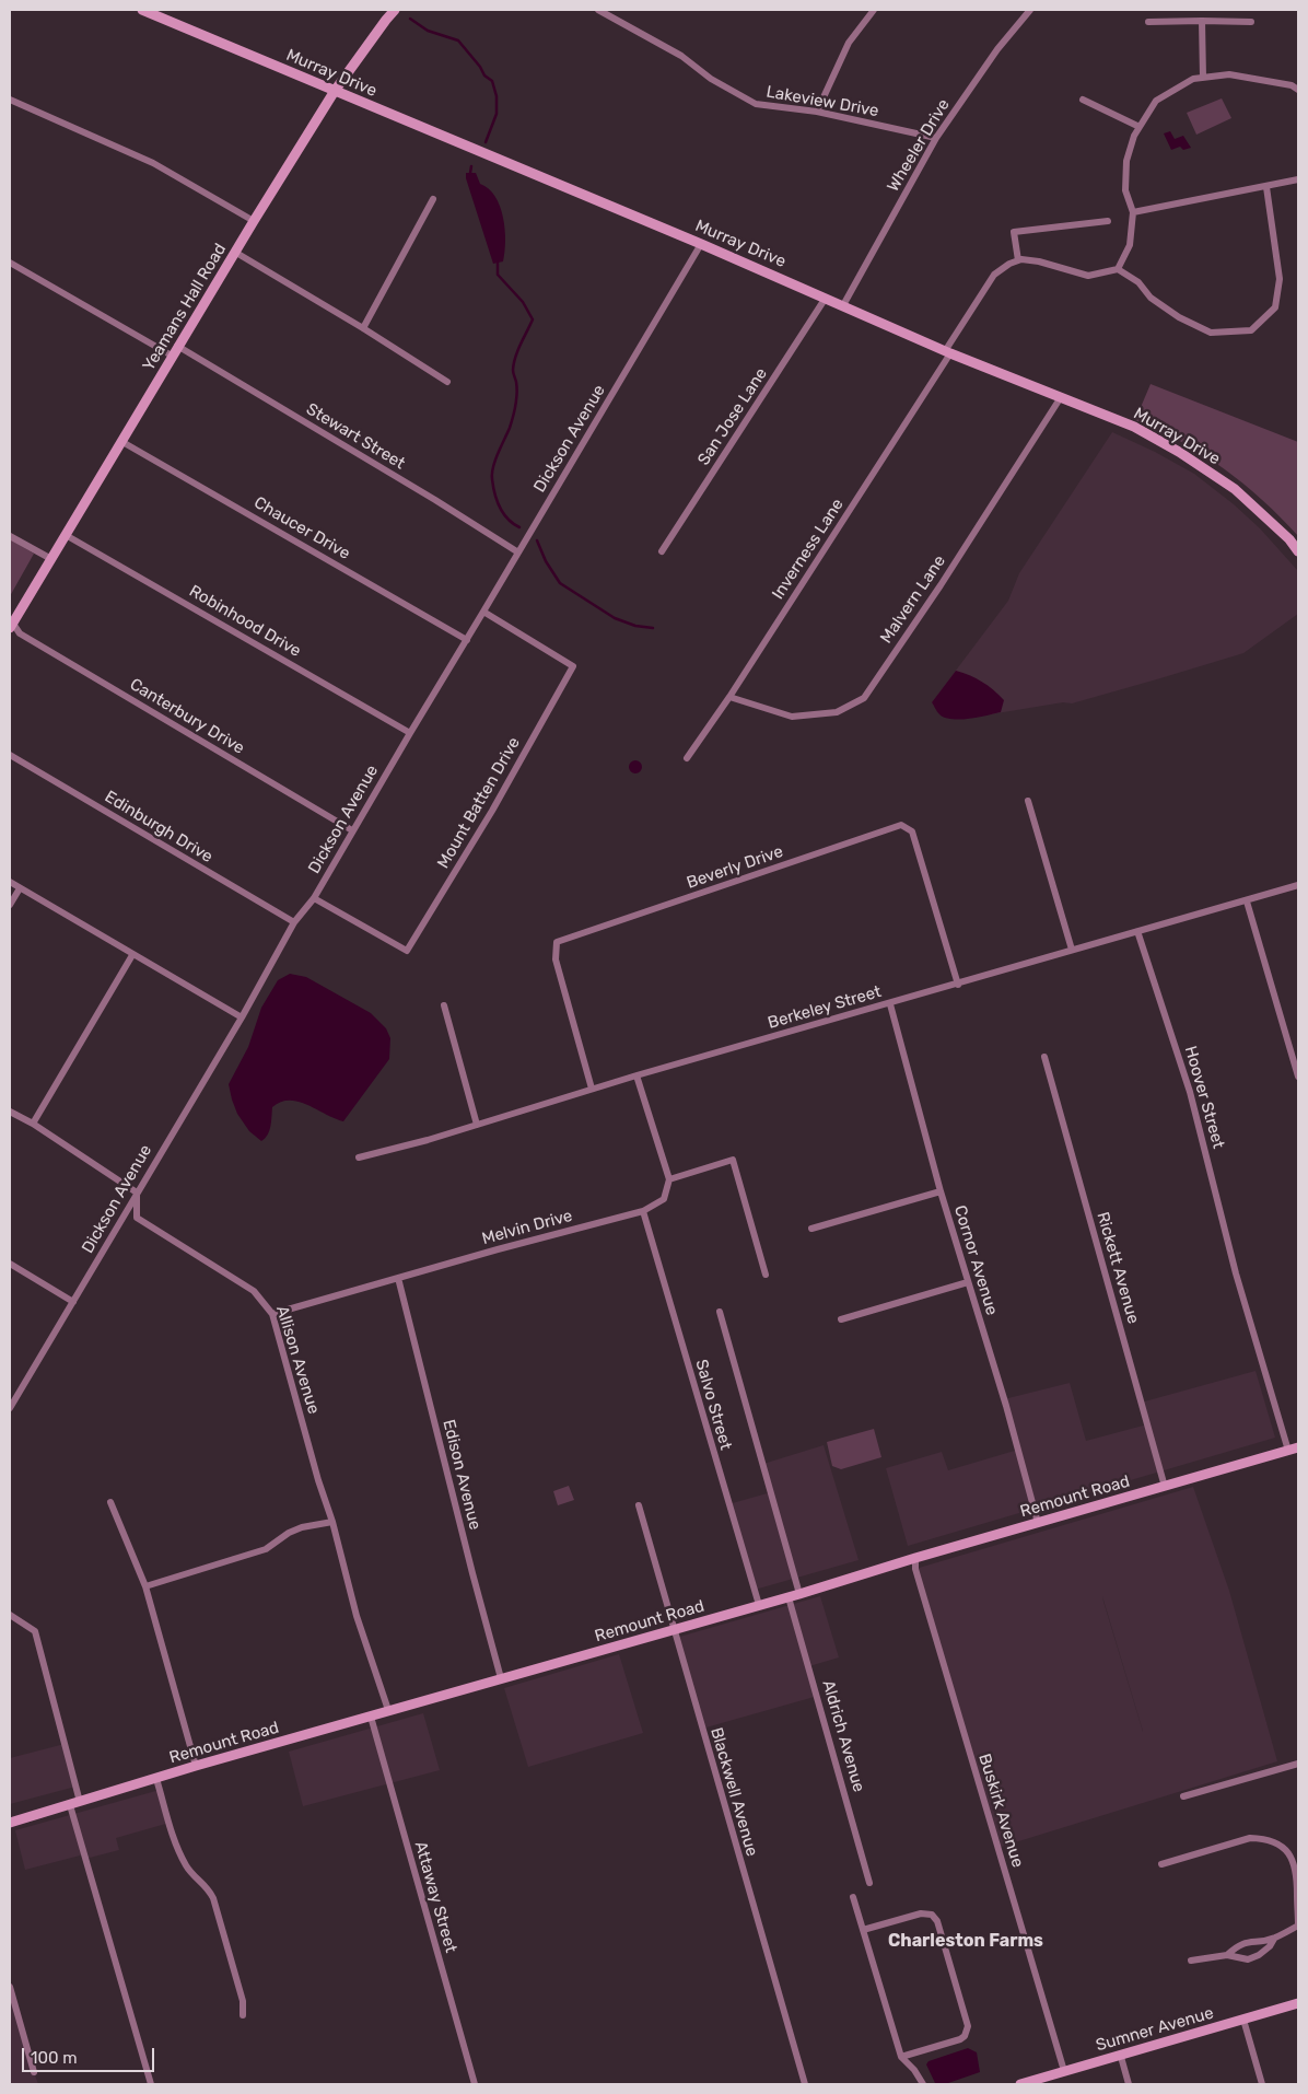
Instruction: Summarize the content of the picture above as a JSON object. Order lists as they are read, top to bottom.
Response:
{
  "streets": {
    "street": [
      "Murray Drive",
      "Lakeview Drive",
      "Wheeler Drive",
      "Yeamans Hall Road",
      "San Jose Lane",
      "Stewart Street",
      "Dickson Avenue",
      "Chaucer Drive",
      "Inverness Lane",
      "Malvern Lane",
      "Robinhood Drive",
      "Canterbury Drive",
      "Mount Batten Drive",
      "Edinburgh Drive",
      "Beverly Drive",
      "Berkeley Street",
      "Hoover Street",
      "Melvin Drive",
      "Cornor Avenue",
      "Rickett Avenue",
      "Allison Avenue",
      "Salvo Street",
      "Edison Avenue",
      "Remount Road",
      "Aldrich Avenue",
      "Blackwell Avenue",
      "Buskirk Avenue",
      "Attaway Street",
      "Sumner Avenue"
    ]
  },
  "crossings": [
    ["Murray Drive", "Wheeler Drive"],
    ["Murray Drive", "Yeamans Hall Road"],
    ["Murray Drive", "San Jose Lane"],
    ["Murray Drive", "Dickson Avenue"],
    ["Murray Drive", "Inverness Lane"],
    ["Murray Drive", "Malvern Lane"],
    ["Lakeview Drive", "Wheeler Drive"],
    ["Yeamans Hall Road", "Stewart Street"],
    ["Yeamans Hall Road", "Chaucer Drive"],
    ["Yeamans Hall Road", "Robinhood Drive"],
    ["Yeamans Hall Road", "Canterbury Drive"],
    ["Stewart Street", "Dickson Avenue"],
    ["Dickson Avenue", "Chaucer Drive"],
    ["Dickson Avenue", "Robinhood Drive"],
    ["Dickson Avenue", "Canterbury Drive"],
    ["Dickson Avenue", "Mount Batten Drive"],
    ["Dickson Avenue", "Edinburgh Drive"],
    ["Dickson Avenue", "Allison Avenue"],
    ["Inverness Lane", "Malvern Lane"],
    ["Beverly Drive", "Berkeley Street"],
    ["Berkeley Street", "Hoover Street"],
    ["Berkeley Street", "Cornor Avenue"],
    ["Hoover Street", "Remount Road"],
    ["Melvin Drive", "Allison Avenue"],
    ["Melvin Drive", "Salvo Street"],
    ["Melvin Drive", "Edison Avenue"],
    ["Cornor Avenue", "Remount Road"],
    ["Rickett Avenue", "Remount Road"],
    ["Allison Avenue", "Remount Road"],
    ["Salvo Street", "Remount Road"],
    ["Edison Avenue", "Remount Road"],
    ["Remount Road", "Aldrich Avenue"],
    ["Remount Road", "Blackwell Avenue"],
    ["Remount Road", "Buskirk Avenue"],
    ["Remount Road", "Attaway Street"],
    ["Buskirk Avenue", "Sumner Avenue"]
  ],
  "districts": ["Charleston Farms"],
  "scale_bar": "100 m"
}
